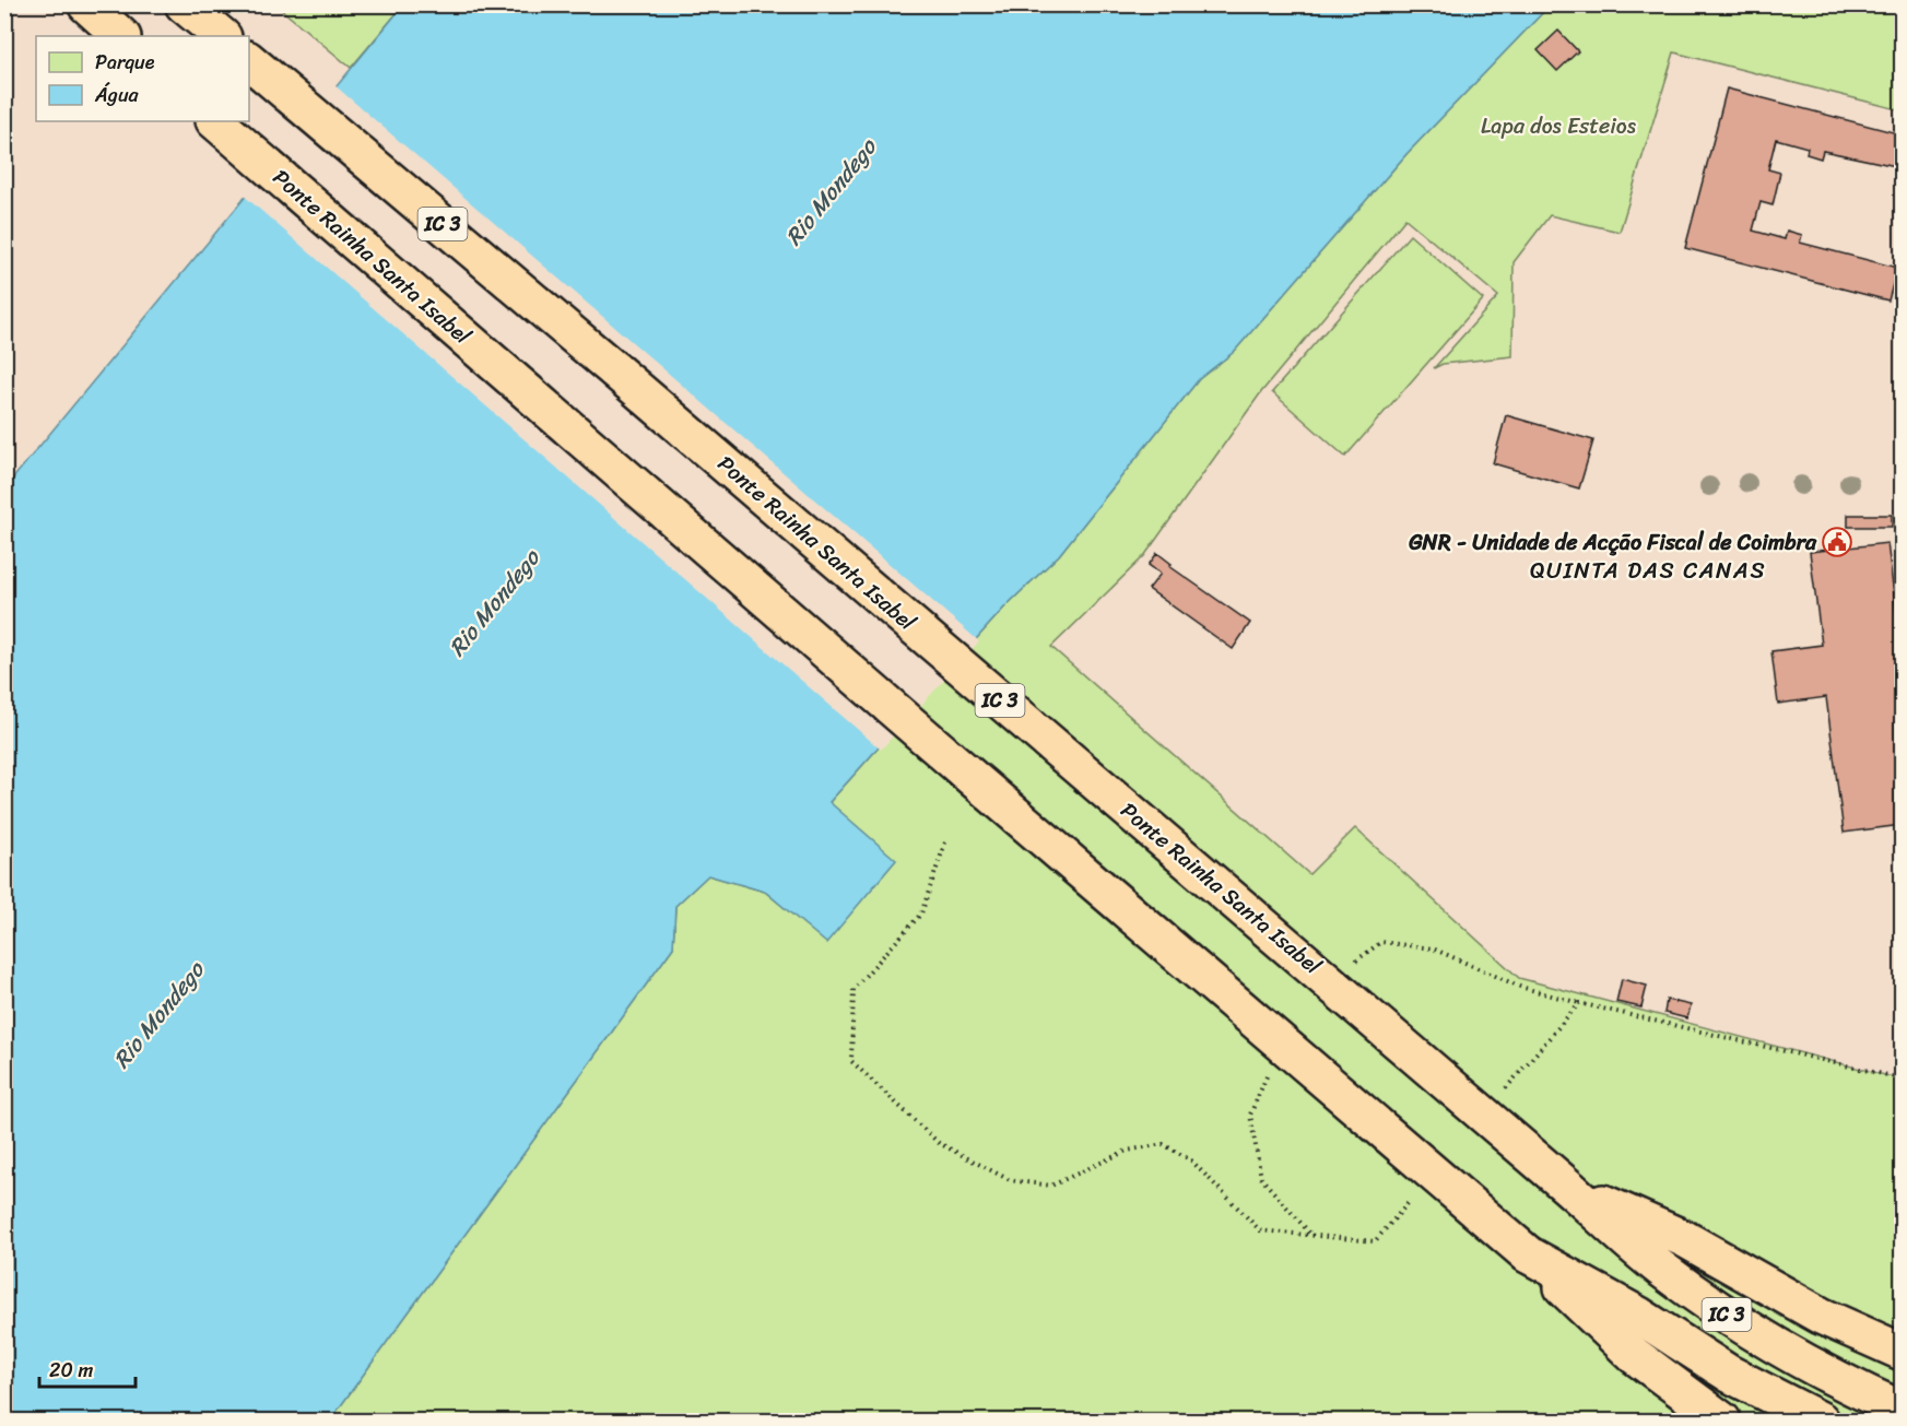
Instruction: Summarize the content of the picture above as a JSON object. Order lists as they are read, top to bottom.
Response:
{
  "streets": {
    "highway": ["IC 3", "Ponte Rainha Santa Isabel"]
  },
  "crossings": [
    ["IC 3", "Ponte Rainha Santa Isabel"]
  ],
  "districts": ["QUINTA DAS CANAS"],
  "water": ["Rio Mondego"],
  "parks": ["Lapa dos Esteios"],
  "places": {
    "public building": ["GNR - Unidade de Acção Fiscal de Coimbra"]
  },
  "legend": ["Parque", "Água"],
  "scale_bar": "20 m"
}
